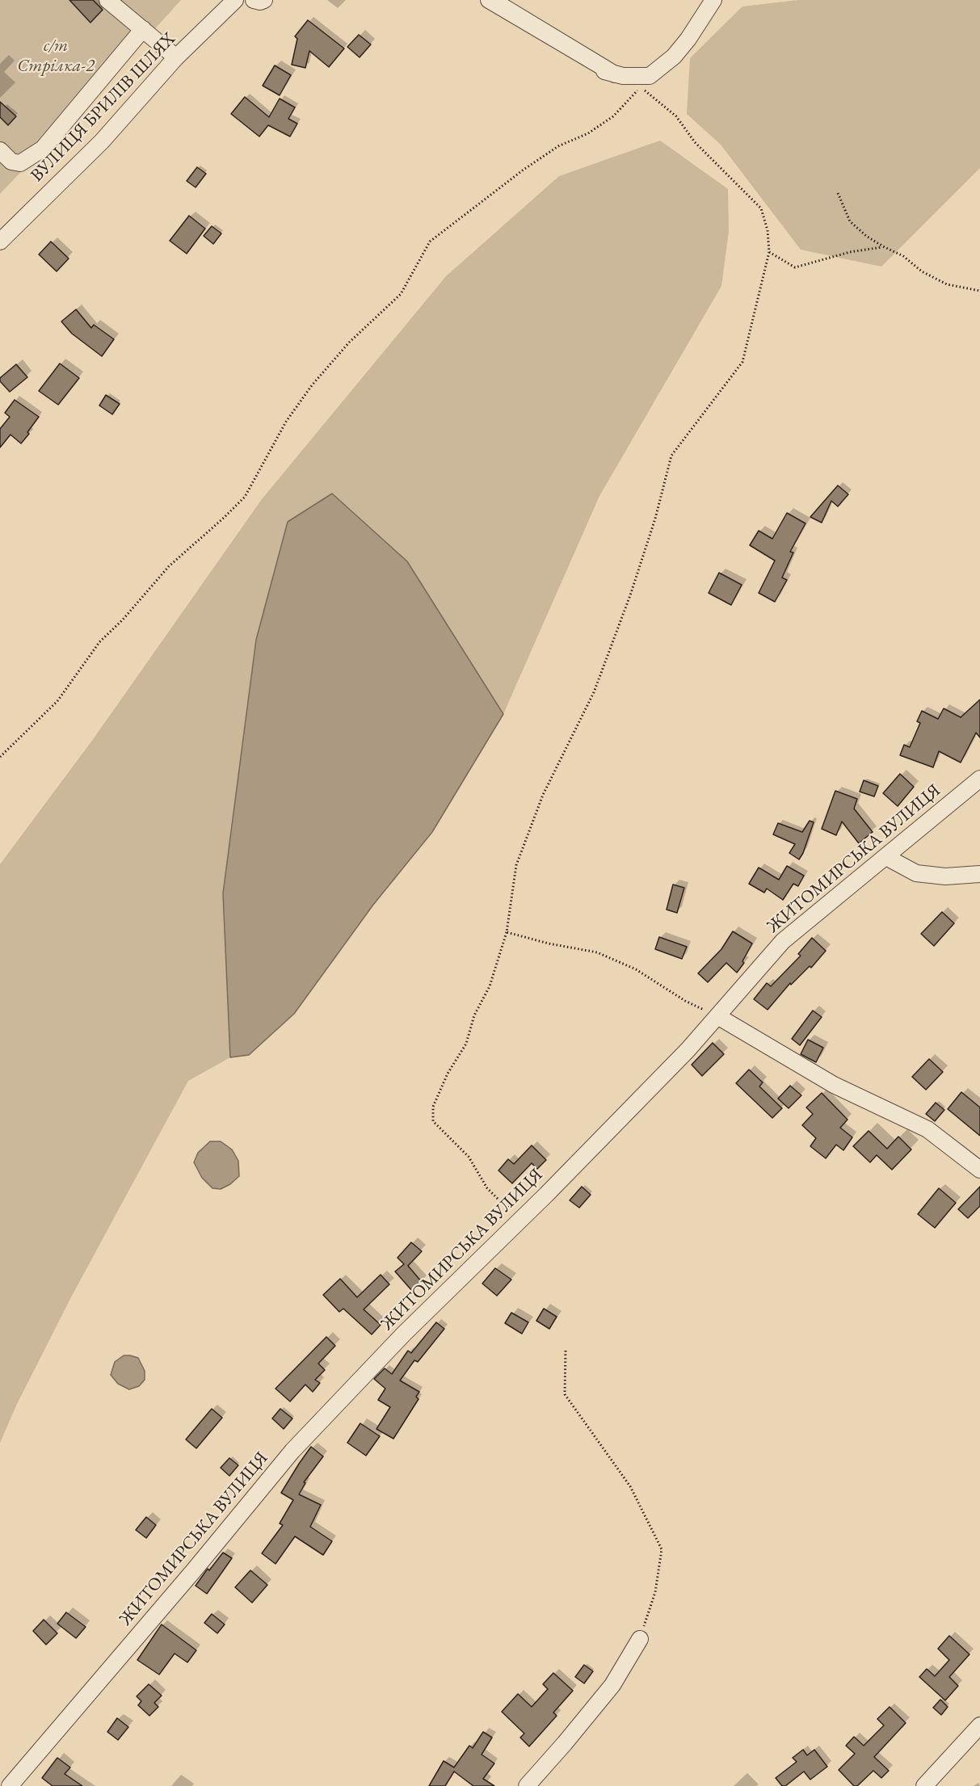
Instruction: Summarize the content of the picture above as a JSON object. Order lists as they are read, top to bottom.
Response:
{
  "streets": {
    "street": ["ВУЛИЦЯ БРИЛІВ ШЛЯХ", "ЖИТОМИРСЬКА ВУЛИЦЯ"]
  },
  "parks": ["с/т Стрілка-2"]
}
